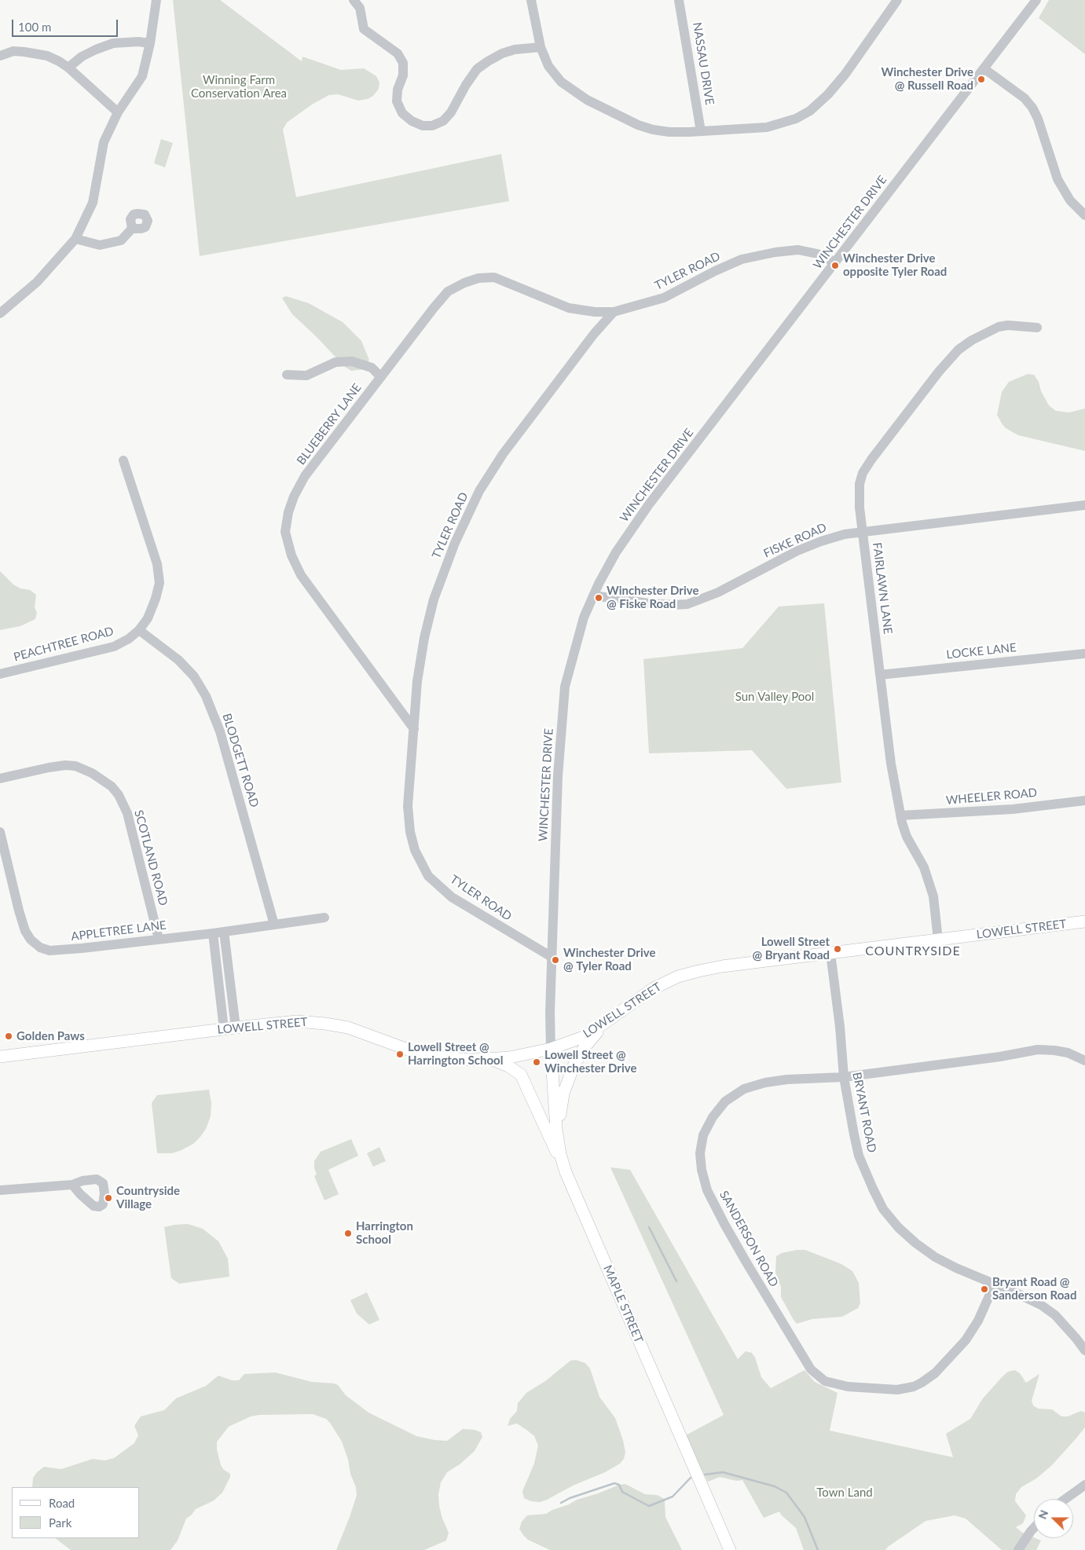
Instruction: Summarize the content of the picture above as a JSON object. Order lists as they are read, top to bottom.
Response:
{
  "streets": {
    "main road": ["LOWELL STREET", "MAPLE STREET"],
    "street": [
      "NASSAU DRIVE",
      "WINCHESTER DRIVE",
      "TYLER ROAD",
      "BLUEBERRY LANE",
      "FISKE ROAD",
      "FAIRLAWN LANE",
      "PEACHTREE ROAD",
      "LOCKE LANE",
      "BLODGETT ROAD",
      "WHEELER ROAD",
      "SCOTLAND ROAD",
      "APPLETREE LANE",
      "BRYANT ROAD",
      "SANDERSON ROAD"
    ]
  },
  "crossings": [
    ["WINCHESTER DRIVE", "TYLER ROAD"],
    ["WINCHESTER DRIVE", "FISKE ROAD"],
    ["WINCHESTER DRIVE", "LOWELL STREET"],
    ["WINCHESTER DRIVE", "MAPLE STREET"],
    ["TYLER ROAD", "BLUEBERRY LANE"],
    ["FISKE ROAD", "FAIRLAWN LANE"],
    ["FAIRLAWN LANE", "LOCKE LANE"],
    ["FAIRLAWN LANE", "WHEELER ROAD"],
    ["FAIRLAWN LANE", "LOWELL STREET"],
    ["PEACHTREE ROAD", "BLODGETT ROAD"],
    ["BLODGETT ROAD", "APPLETREE LANE"],
    ["SCOTLAND ROAD", "APPLETREE LANE"],
    ["LOWELL STREET", "BRYANT ROAD"],
    ["LOWELL STREET", "MAPLE STREET"],
    ["BRYANT ROAD", "SANDERSON ROAD"]
  ],
  "districts": ["COUNTRYSIDE"],
  "parks": ["Winning Farm Conservation Area", "Sun Valley Pool", "Town Land"],
  "places": [
    "Winchester Drive @ Russell Road",
    "Winchester Drive opposite Tyler Road",
    "Winchester Drive @ Fiske Road",
    "Lowell Street @ Bryant Road",
    "Winchester Drive @ Tyler Road",
    "Golden Paws",
    "Lowell Street @ Harrington School",
    "Lowell Street @ Winchester Drive",
    "Countryside Village",
    "Harrington School",
    "Bryant Road @ Sanderson Road"
  ],
  "legend": ["Road", "Park"],
  "scale_bar": "100 m",
  "north": "left"
}
